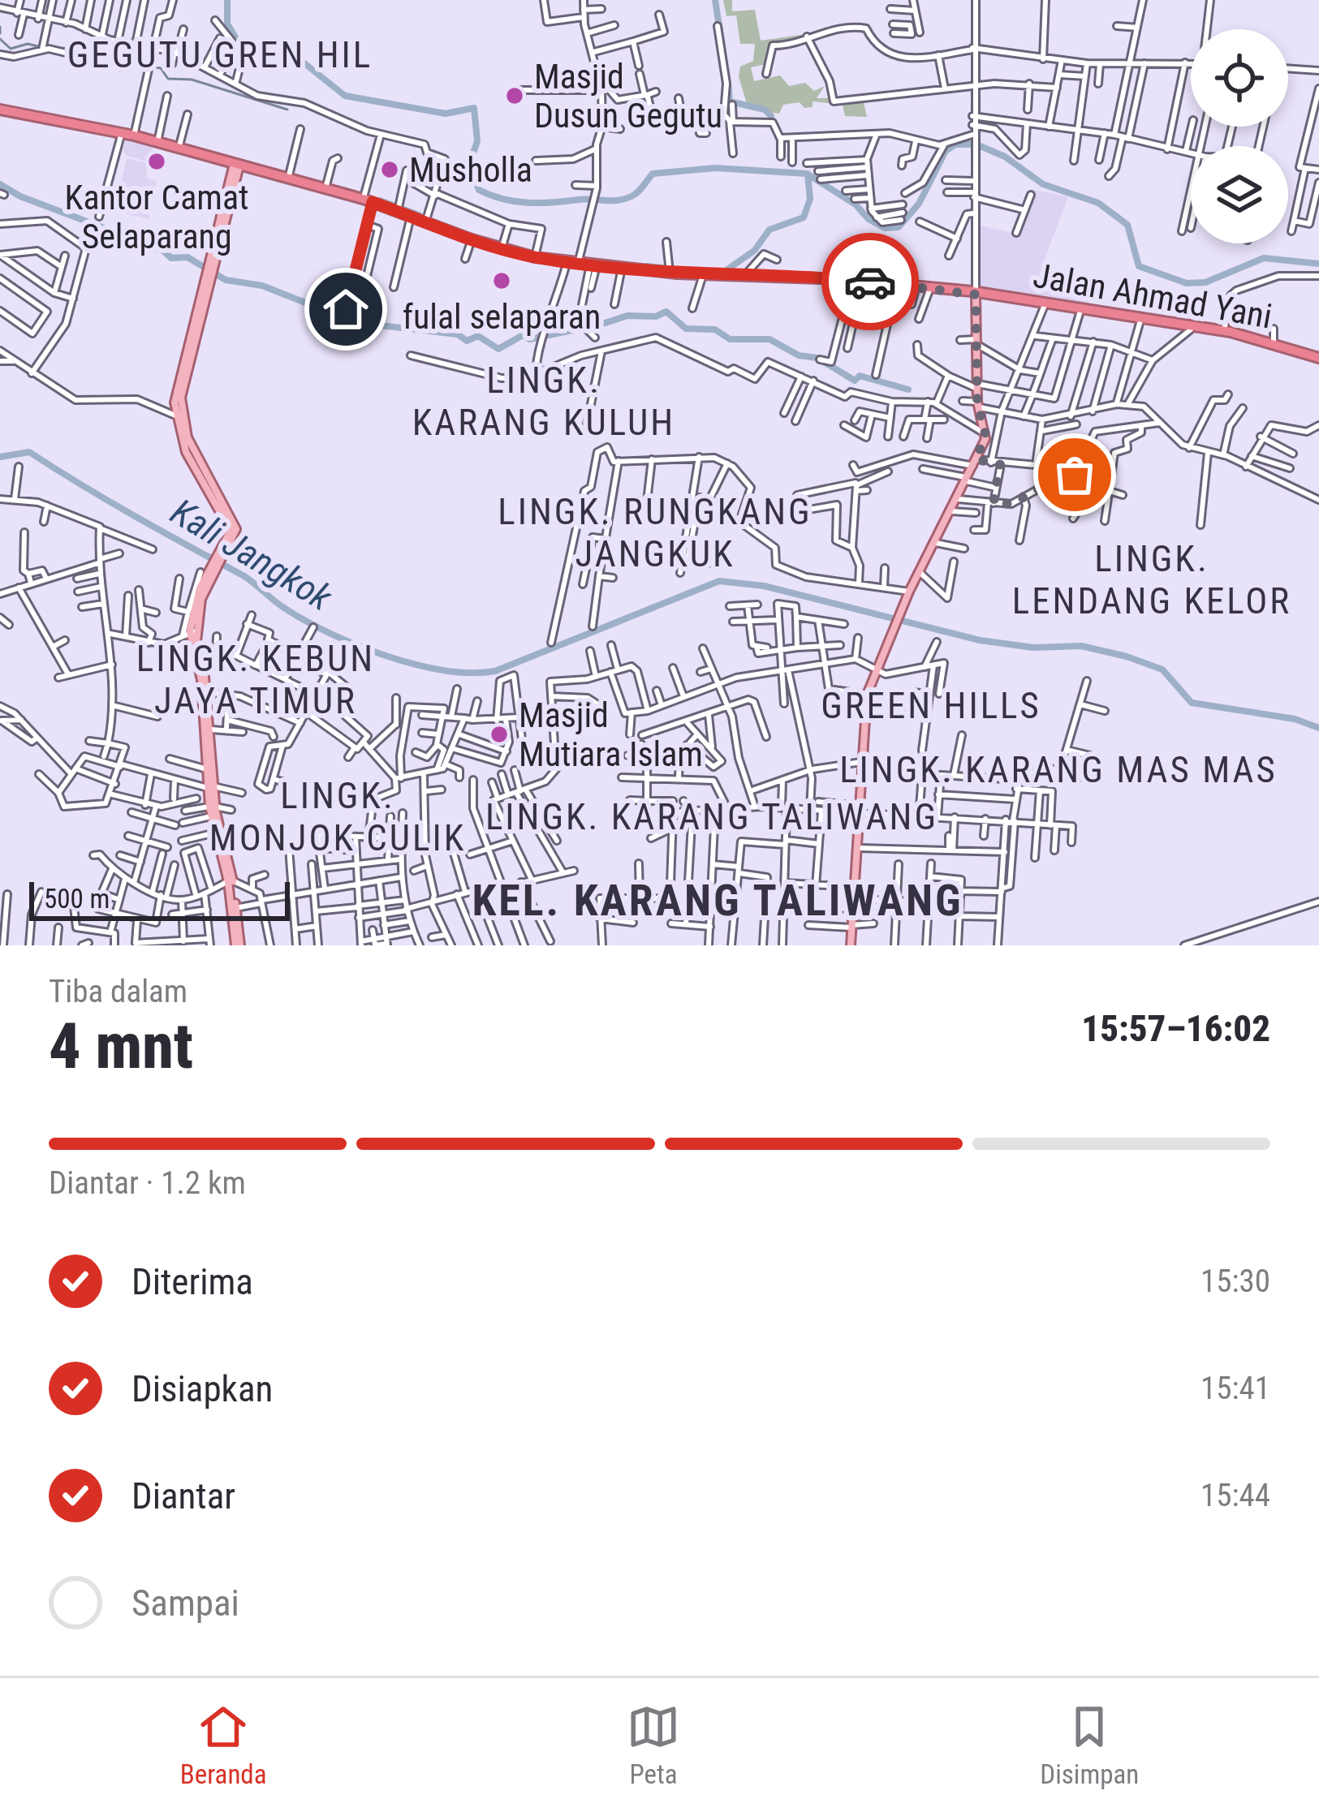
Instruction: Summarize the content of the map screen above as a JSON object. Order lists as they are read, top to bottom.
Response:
{
  "streets": {
    "highway": ["Jalan Ahmad Yani"]
  },
  "districts": [
    "GEGUTU GREN HIL",
    "LINGK. KARANG KULUH",
    "LINGK. RUNGKANG JANGKUK",
    "LINGK. LENDANG KELOR",
    "LINGK. KEBUN JAYA TIMUR",
    "GREEN HILLS",
    "LINGK. KARANG MAS MAS",
    "LINGK. MONJOK CULIK",
    "LINGK. KARANG TALIWANG",
    "KEL. KARANG TALIWANG"
  ],
  "water": ["Kali Jangkok"],
  "places": [
    "Masjid Dusun Gegutu",
    "Kantor Camat Selaparang",
    "Musholla",
    "fulal selaparan",
    "Masjid Mutiara Islam"
  ],
  "scale_bar": "500 m",
  "page": {
    "scale": "500 m",
    "heading": ["4 mnt", "Tiba dalam", "15:57–16:02"],
    "bar": "Diantar · 1.2 km",
    "list": [
      ["Diterima", "15:30"],
      ["Disiapkan", "15:41"],
      ["Diantar", "15:44"],
      "Sampai"
    ],
    "tabs": ["Beranda", "Peta", "Disimpan"]
  }
}
